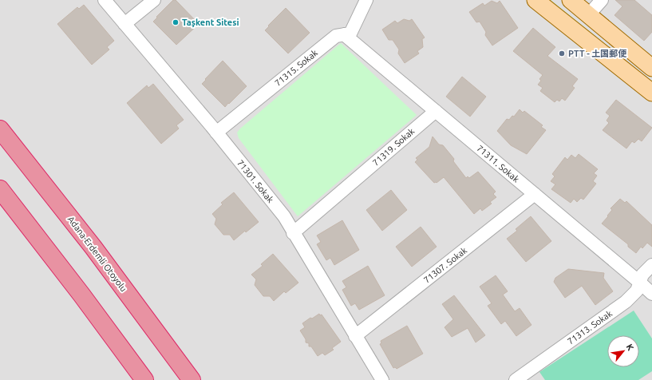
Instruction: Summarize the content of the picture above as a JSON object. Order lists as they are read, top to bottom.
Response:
{
  "streets": {
    "highway": ["Adana-Erdemli Otoyolu"],
    "street": [
      "71315. Sokak",
      "71319. Sokak",
      "71311. Sokak",
      "71301. Sokak",
      "71307. Sokak",
      "71313. Sokak"
    ]
  },
  "crossings": [
    ["71315. Sokak", "71311. Sokak"],
    ["71315. Sokak", "71301. Sokak"],
    ["71319. Sokak", "71311. Sokak"],
    ["71319. Sokak", "71301. Sokak"],
    ["71311. Sokak", "71307. Sokak"],
    ["71311. Sokak", "71313. Sokak"],
    ["71301. Sokak", "71307. Sokak"]
  ],
  "places": ["Taşkent Sitesi", "PTT - 土国郵便"],
  "north": "top right"
}
